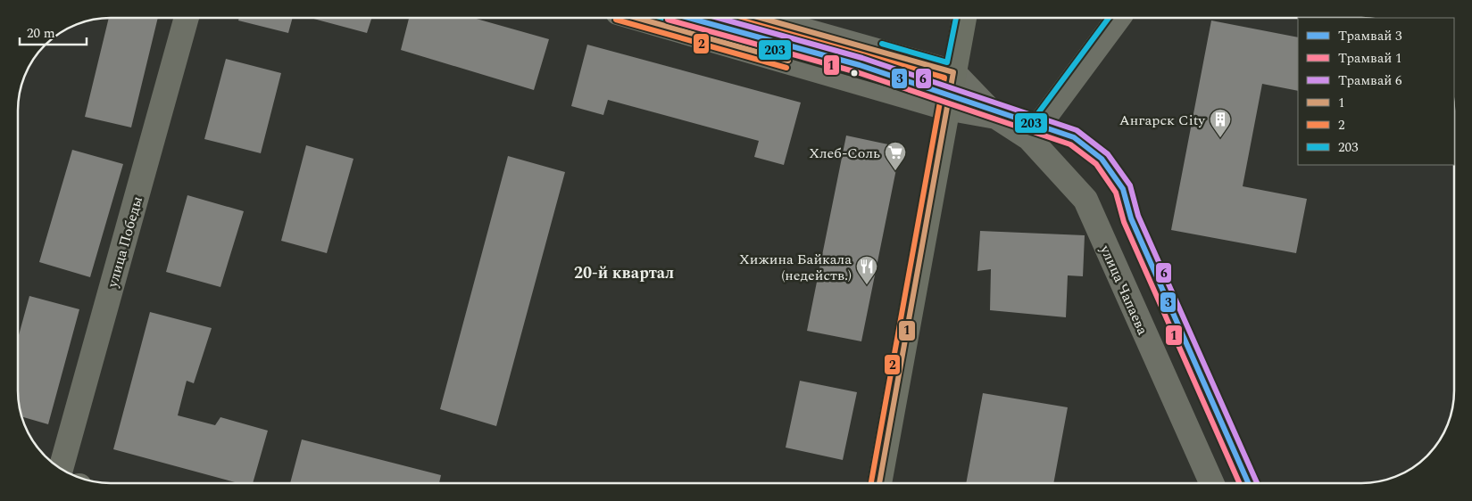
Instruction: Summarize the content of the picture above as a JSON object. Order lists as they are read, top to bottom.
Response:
{
  "streets": {
    "street": ["улица Победы", "улица Чапаева"]
  },
  "districts": ["20-й квартал"],
  "places": {
    "building": ["Ангарск City"],
    "supermarket": ["Хлеб-Соль"],
    "restaurant": ["Хижина Байкала (недейств.)"]
  },
  "lines": [
    "tram line 3",
    "tram line 6",
    "transit line 1",
    "transit line 203",
    "tram line 1",
    "transit line 2"
  ],
  "legend": [
    "Трамвай 3",
    "Трамвай 1",
    "Трамвай 6",
    "1",
    "2",
    "203"
  ],
  "scale_bar": "20 m"
}
